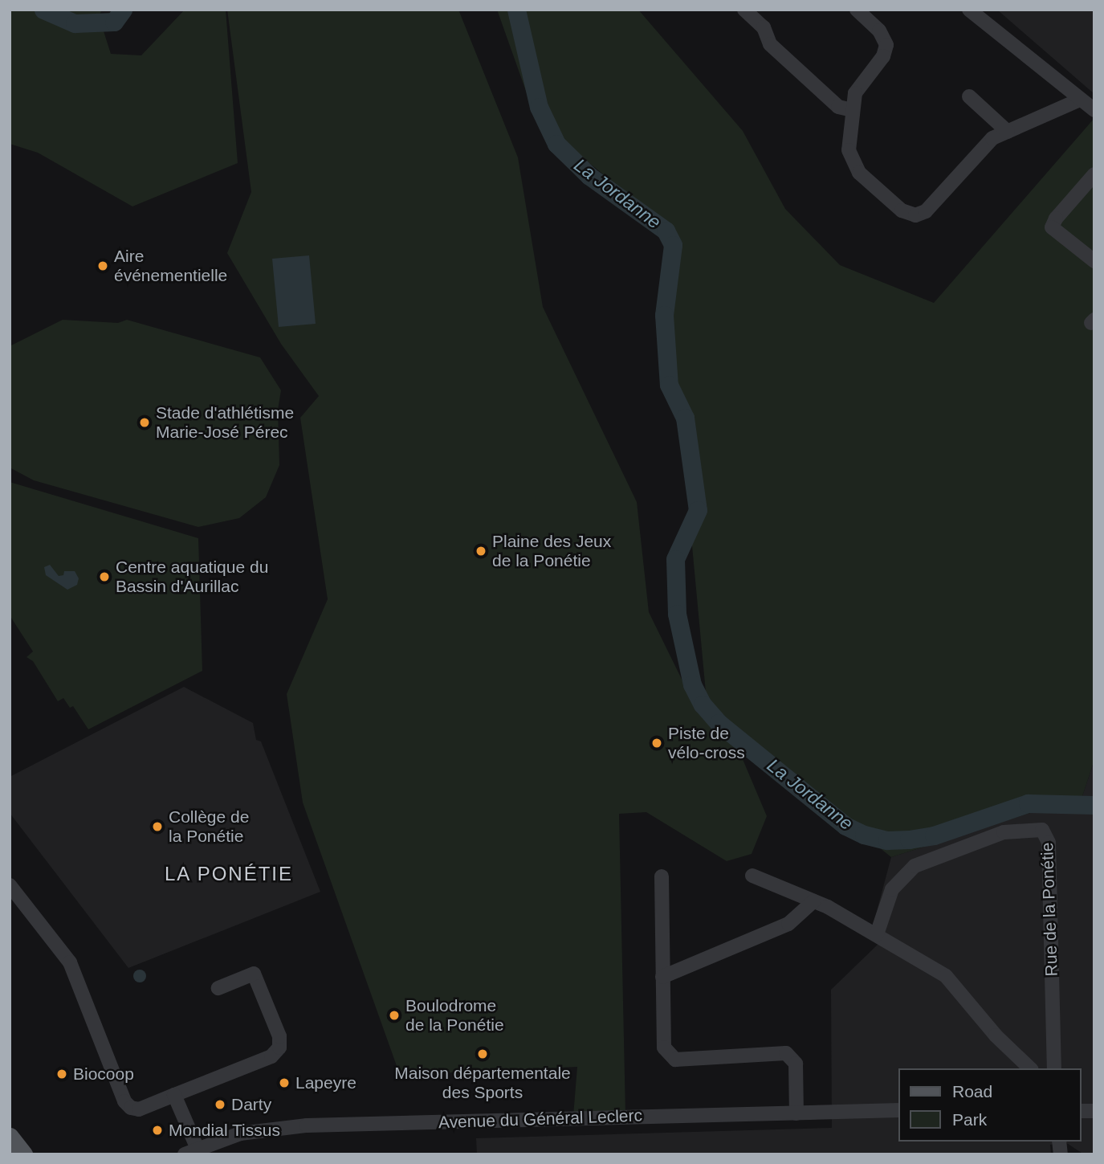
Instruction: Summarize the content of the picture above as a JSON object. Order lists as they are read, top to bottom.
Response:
{
  "streets": {
    "street": ["Rue de la Ponétie", "Avenue du Général Leclerc"]
  },
  "districts": ["LA PONÉTIE"],
  "water": ["La Jordanne"],
  "places": [
    "Aire événementielle",
    "Stade d'athlétisme Marie-José Pérec",
    "Plaine des Jeux de la Ponétie",
    "Centre aquatique du Bassin d'Aurillac",
    "Piste de vélo-cross",
    "Collège de la Ponétie",
    "Boulodrome de la Ponétie",
    "Maison départementale des Sports",
    "Biocoop",
    "Lapeyre",
    "Darty",
    "Mondial Tissus"
  ],
  "legend": ["Road", "Park"]
}
